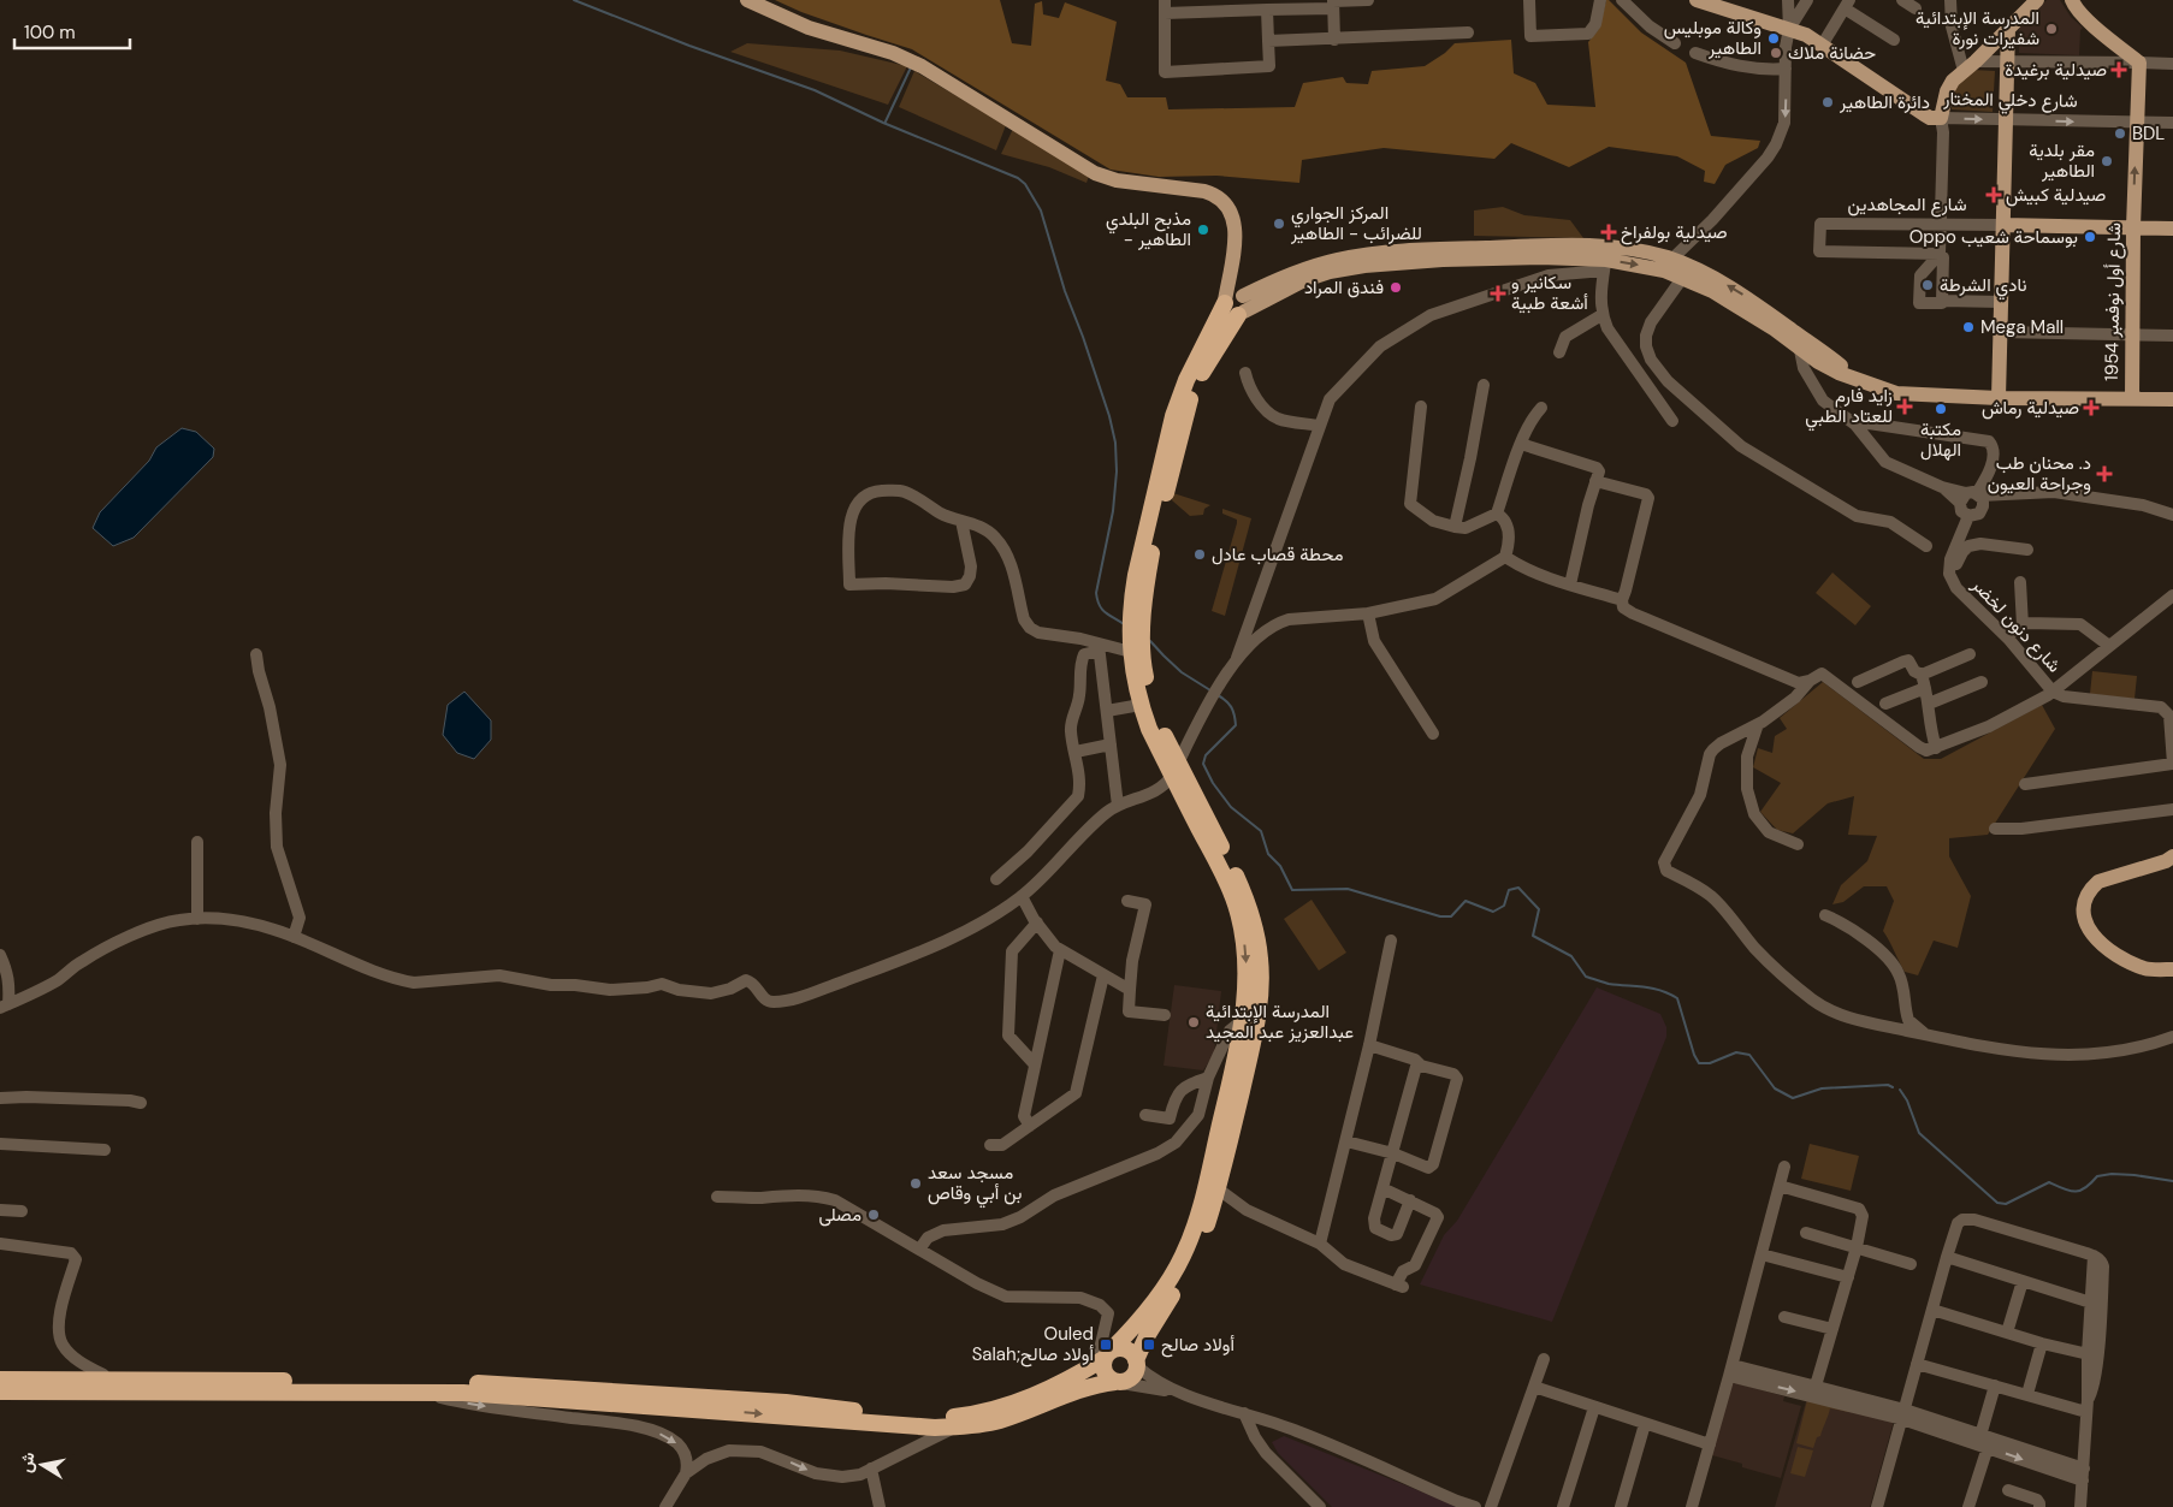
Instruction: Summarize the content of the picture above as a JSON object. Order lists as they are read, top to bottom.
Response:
{
  "streets": {
    "main road": ["شارع دخلي المختار", "شارع المجاهدين", "شارع أول نوفمبر 1954"],
    "street": ["شارع دنون لخضر"]
  },
  "crossings": [
    ["شارع دخلي المختار", "شارع أول نوفمبر 1954"],
    ["شارع المجاهدين", "شارع أول نوفمبر 1954"]
  ],
  "one_way": ["شارع دخلي المختار"],
  "places": {
    "other": [
      "المدرسة الإبتدائية شفيرات نورة",
      "وكالة موبليس الطاهير",
      "حضانة ملاك",
      "دائرة الطاهير",
      "BDL",
      "مقر بلدية الطاهير",
      "المركز الجواري للضرائب - الطاهير",
      "مذبح البلدي - الطاهير",
      "Oppo بوسماحة شعيب",
      "نادي الشرطة",
      "فندق المراد",
      "Mega Mall",
      "مكتبة الهلال",
      "محطة قصاب عادل",
      "المدرسة الإبتدائية عبدالعزيز عبد المجيد",
      "مسجد سعد بن أبي وقاص",
      "مصلى"
    ],
    "health": [
      "صيدلية برغيدة",
      "صيدلية كبيش",
      "صيدلية بولفراخ",
      "سكانير و أشعة طبية",
      "زايد فارم للعتاد الطبي",
      "صيدلية رماش",
      "د. محنان طب وجراحة العيون"
    ],
    "transit": ["Ouled Salah;أولاد صالح", "أولاد صالح"]
  },
  "scale_bar": "100 m",
  "north": "left"
}
